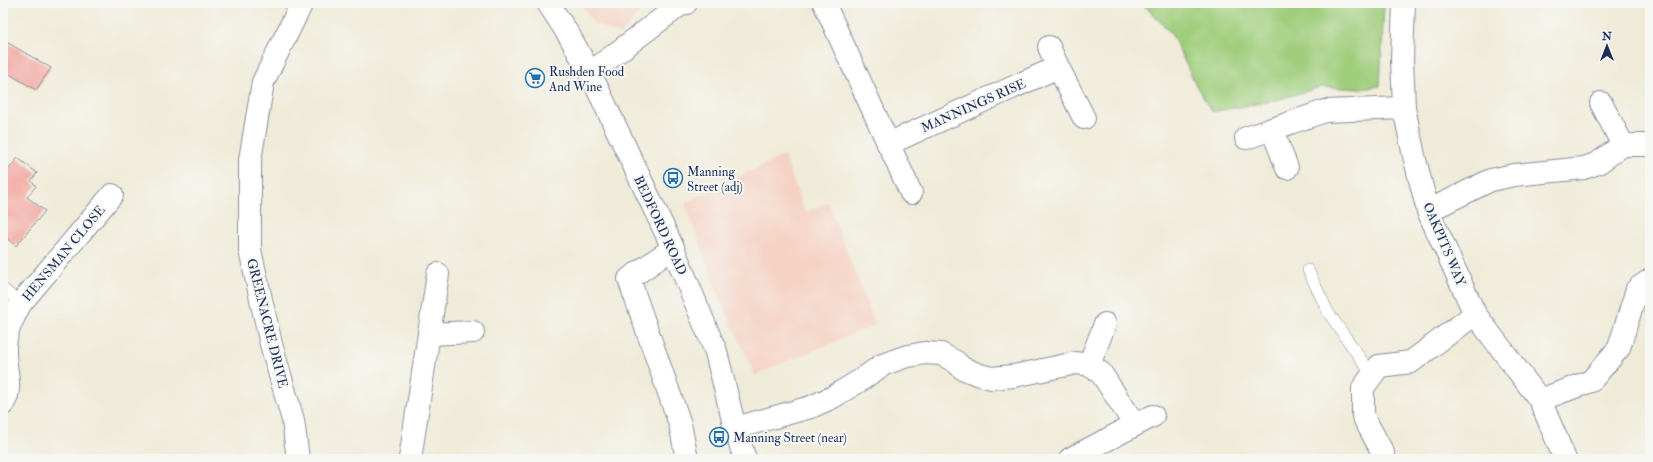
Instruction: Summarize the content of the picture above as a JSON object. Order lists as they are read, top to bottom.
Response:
{
  "streets": {
    "street": [
      "MANNINGS RISE",
      "BEDFORD ROAD",
      "OAKPITS WAY",
      "HENSMAN CLOSE",
      "GREENACRE DRIVE"
    ]
  },
  "places": {
    "supermarket": ["Rushden Food And Wine"],
    "bus stop": ["Manning Street (adj)", "Manning Street (near)"]
  },
  "north": "top"
}
